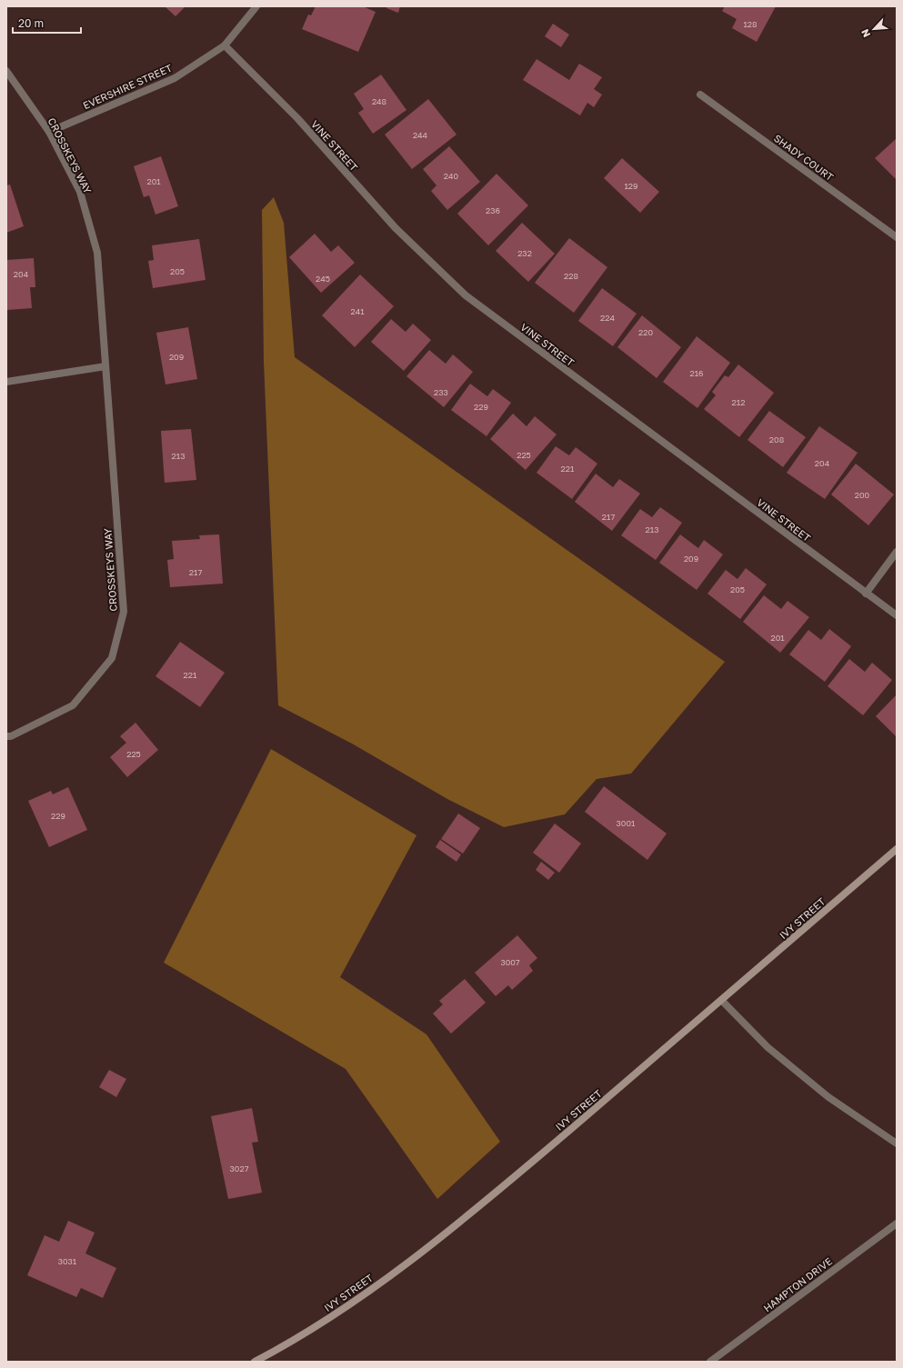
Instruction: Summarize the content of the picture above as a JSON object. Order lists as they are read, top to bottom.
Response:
{
  "streets": {
    "main road": ["IVY STREET"],
    "street": [
      "EVERSHIRE STREET",
      "VINE STREET",
      "CROSSKEYS WAY",
      "SHADY COURT",
      "HAMPTON DRIVE"
    ]
  },
  "crossings": [
    ["EVERSHIRE STREET", "VINE STREET"],
    ["EVERSHIRE STREET", "CROSSKEYS WAY"]
  ],
  "house_numbers": [
    "128",
    "248",
    "244",
    "240",
    "201",
    "129",
    "236",
    "232",
    "205",
    "204",
    "228",
    "245",
    "241",
    "224",
    "220",
    "209",
    "216",
    "233",
    "212",
    "229",
    "208",
    "225",
    "213",
    "204",
    "221",
    "200",
    "217",
    "213",
    "209",
    "217",
    "205",
    "201",
    "221",
    "225",
    "229",
    "3001",
    "3007",
    "3027",
    "3031"
  ],
  "scale_bar": "20 m",
  "north": "bottom left"
}
